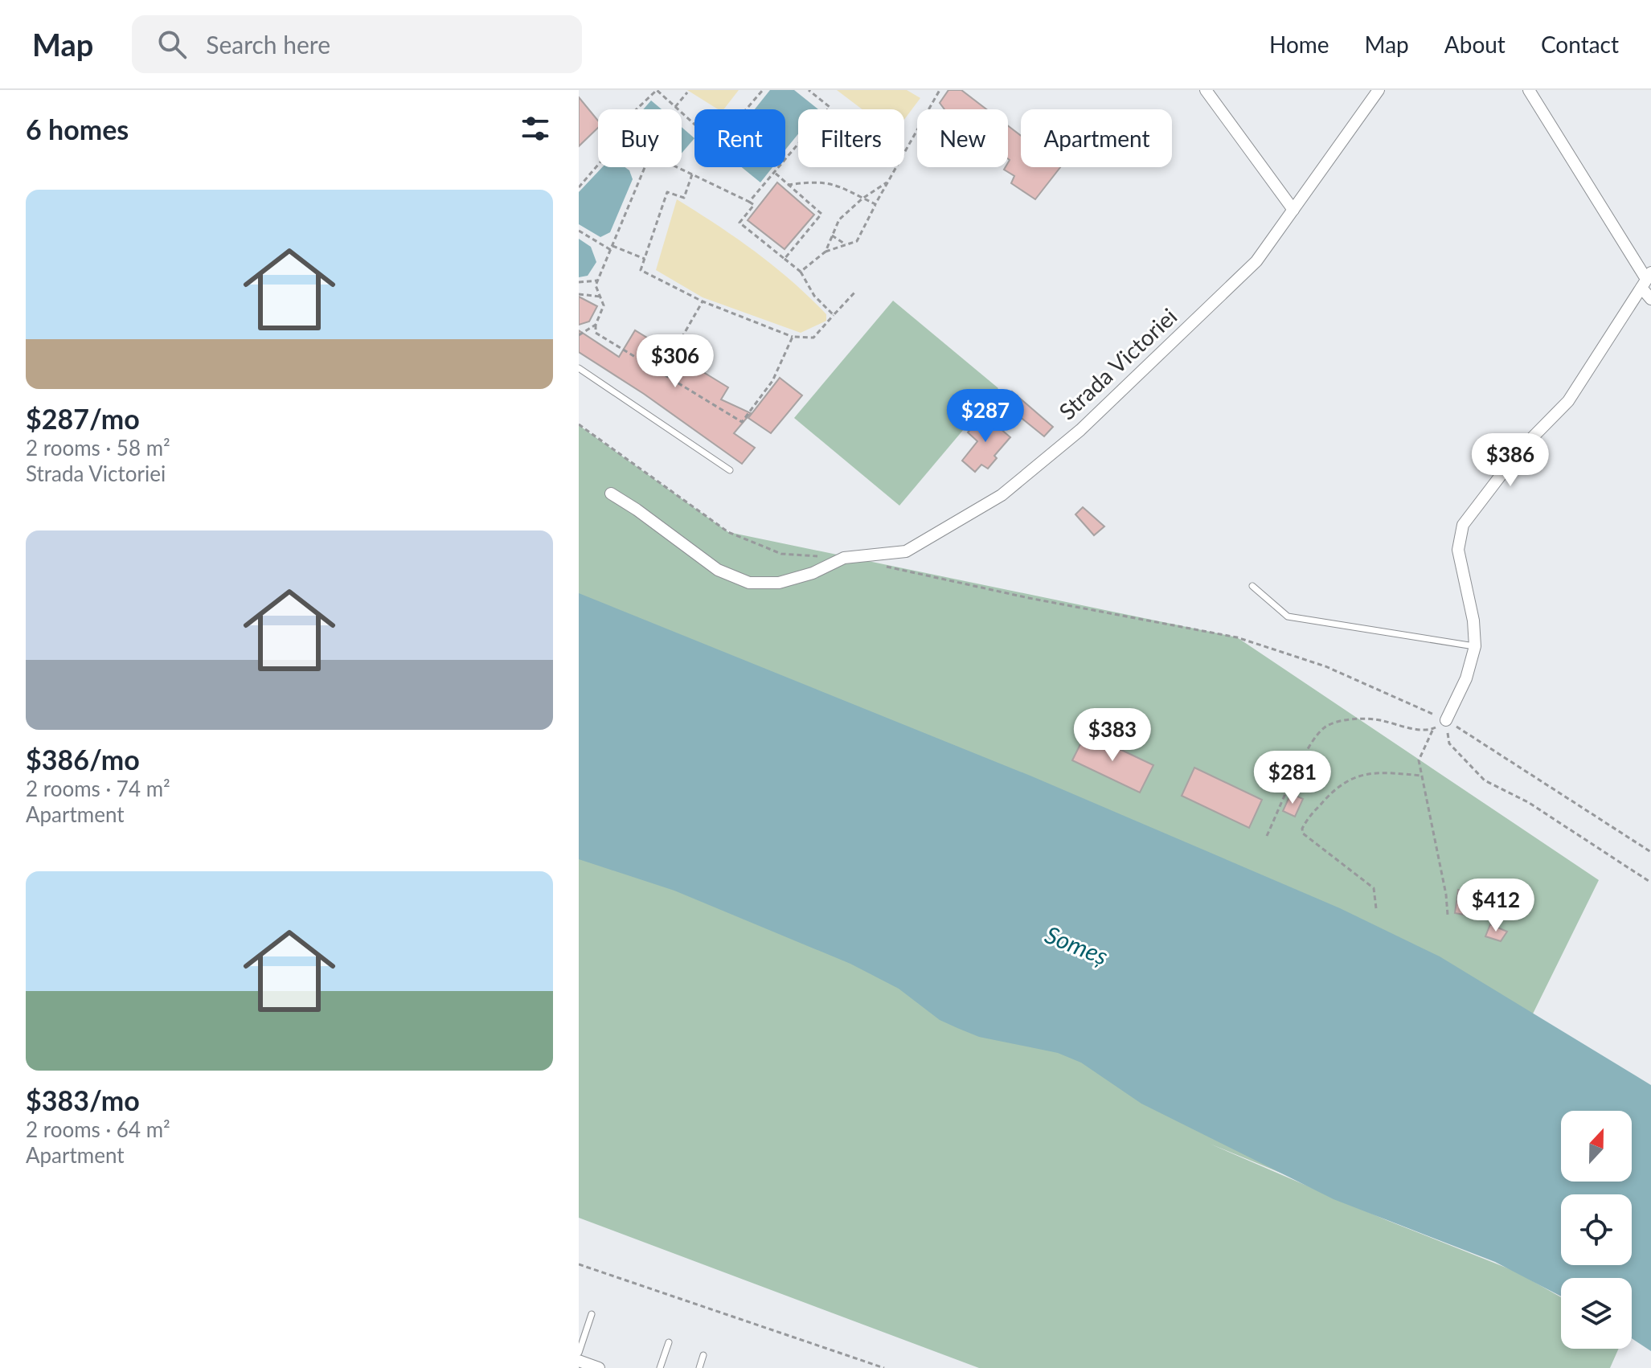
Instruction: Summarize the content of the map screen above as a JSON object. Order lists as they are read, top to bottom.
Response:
{
  "streets": {
    "street": ["Strada Victoriei"]
  },
  "water": ["Someș"],
  "north": "top",
  "page": {
    "header": "Map",
    "search": "Search here",
    "nav": [
      "Home",
      "Map",
      "About",
      "Contact"
    ],
    "heading": "6 homes",
    "chip": [
      "Buy",
      "Rent",
      "Filters",
      "New",
      "Apartment"
    ],
    "list": [
      {
        "name": "$287/mo",
        "note": "2 rooms · 58 m² · Strada Victoriei"
      },
      {
        "name": "$386/mo",
        "note": "2 rooms · 74 m² · Apartment"
      },
      {
        "name": "$383/mo",
        "note": "2 rooms · 64 m² · Apartment"
      }
    ],
    "price": [
      "$306",
      "$287",
      "$386",
      "$383",
      "$281",
      "$412"
    ]
  }
}
